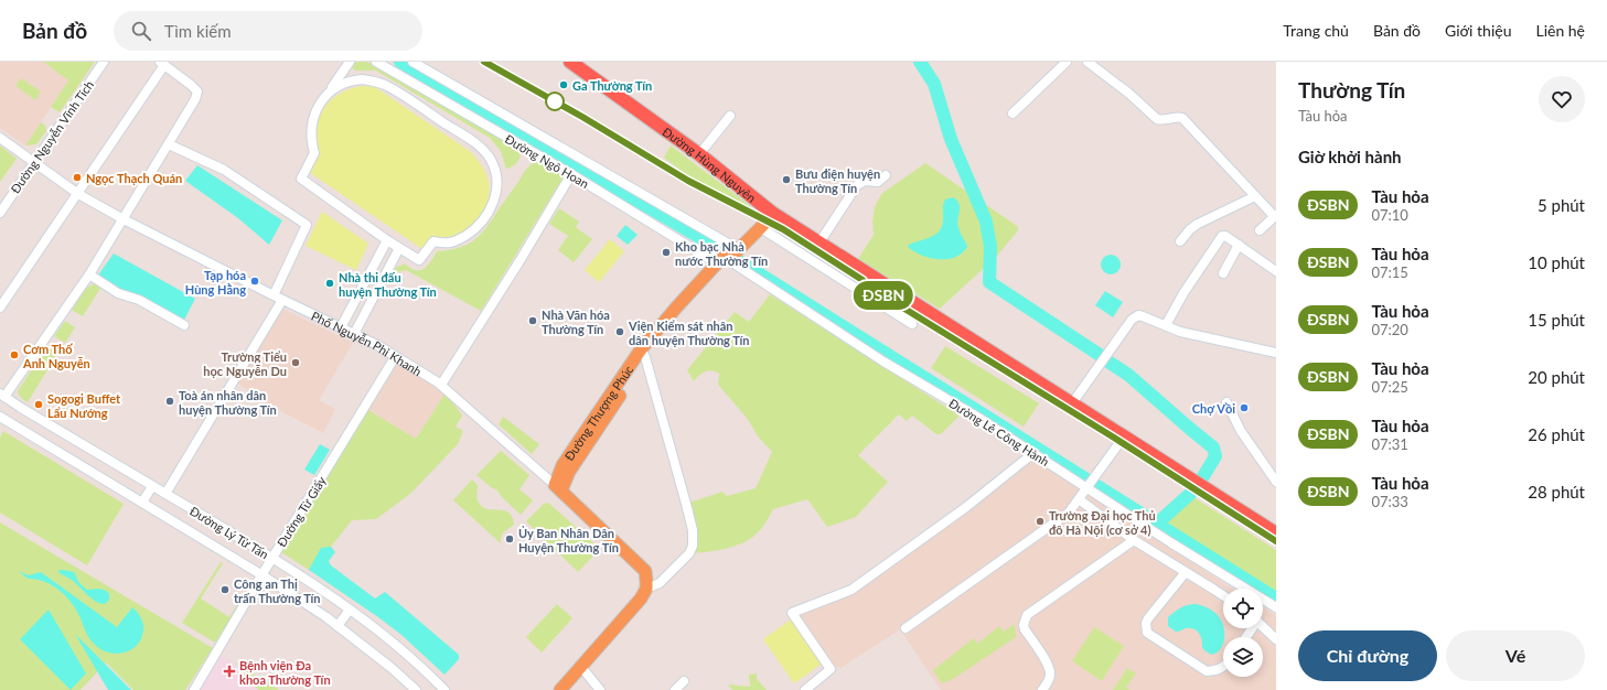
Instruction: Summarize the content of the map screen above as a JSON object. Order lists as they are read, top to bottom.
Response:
{
  "streets": {
    "highway": ["Đường Hùng Nguyên"],
    "main road": ["Phố Nguyễn Phi Khanh", "Đường Thượng Phúc"],
    "street": [
      "Đường Nguyễn Vĩnh Tích",
      "Đường Ngô Hoan",
      "Đường Lê Công Hành",
      "Đường Từ Giấy",
      "Đường Lý Tử Tấn"
    ]
  },
  "crossings": [
    ["Đường Nguyễn Vĩnh Tích", "Phố Nguyễn Phi Khanh"],
    ["Đường Ngô Hoan", "Đường Thượng Phúc"],
    ["Đường Ngô Hoan", "Đường Lê Công Hành"],
    ["Đường Hùng Nguyên", "Đường Thượng Phúc"],
    ["Phố Nguyễn Phi Khanh", "Đường Thượng Phúc"],
    ["Phố Nguyễn Phi Khanh", "Đường Từ Giấy"],
    ["Đường Thượng Phúc", "Đường Lê Công Hành"],
    ["Đường Từ Giấy", "Đường Lý Tử Tấn"]
  ],
  "places": {
    "other": [
      "Ga Thường Tín",
      "Ngọc Thạch Quán",
      "Bưu điện huyện Thường Tín",
      "Kho bạc Nhà nước Thường Tín",
      "Tạp hóa Hùng Hằng",
      "Nhà thi đấu huyện Thường Tín",
      "Nhà Văn hóa Thường Tín",
      "Viện Kiểm sát nhân dân huyện Thường Tín",
      "Cơm Thố Anh Nguyễn",
      "Trường Tiểu học Nguyễn Du",
      "Toà án nhân dân huyện Thường Tín",
      "Sogogi Buffet Lẩu Nướng",
      "Chợ Vồi",
      "Trường Đại học Thủ đô Hà Nội (cơ sở 4)",
      "Ủy Ban Nhân Dân Huyện Thường Tín",
      "Công an Thị trấn Thường Tín"
    ],
    "health": ["Bệnh viện Đa khoa Thường Tín"]
  },
  "page": {
    "header": "Bản đồ",
    "search": "Tìm kiếm",
    "nav": [
      "Trang chủ",
      "Bản đồ",
      "Giới thiệu",
      "Liên hệ"
    ],
    "on_map": "ĐSBN",
    "heading": [
      ["Thường Tín", "Tàu hỏa"],
      "Giờ khởi hành"
    ],
    "list": [
      {
        "mark": "ĐSBN",
        "name": "Tàu hỏa",
        "note": "07:10",
        "value": "5 phút"
      },
      {
        "mark": "ĐSBN",
        "name": "Tàu hỏa",
        "note": "07:15",
        "value": "10 phút"
      },
      {
        "mark": "ĐSBN",
        "name": "Tàu hỏa",
        "note": "07:20",
        "value": "15 phút"
      },
      {
        "mark": "ĐSBN",
        "name": "Tàu hỏa",
        "note": "07:25",
        "value": "20 phút"
      },
      {
        "mark": "ĐSBN",
        "name": "Tàu hỏa",
        "note": "07:31",
        "value": "26 phút"
      },
      {
        "mark": "ĐSBN",
        "name": "Tàu hỏa",
        "note": "07:33",
        "value": "28 phút"
      }
    ],
    "buttons": ["Chỉ đường", "Vé"]
  }
}
